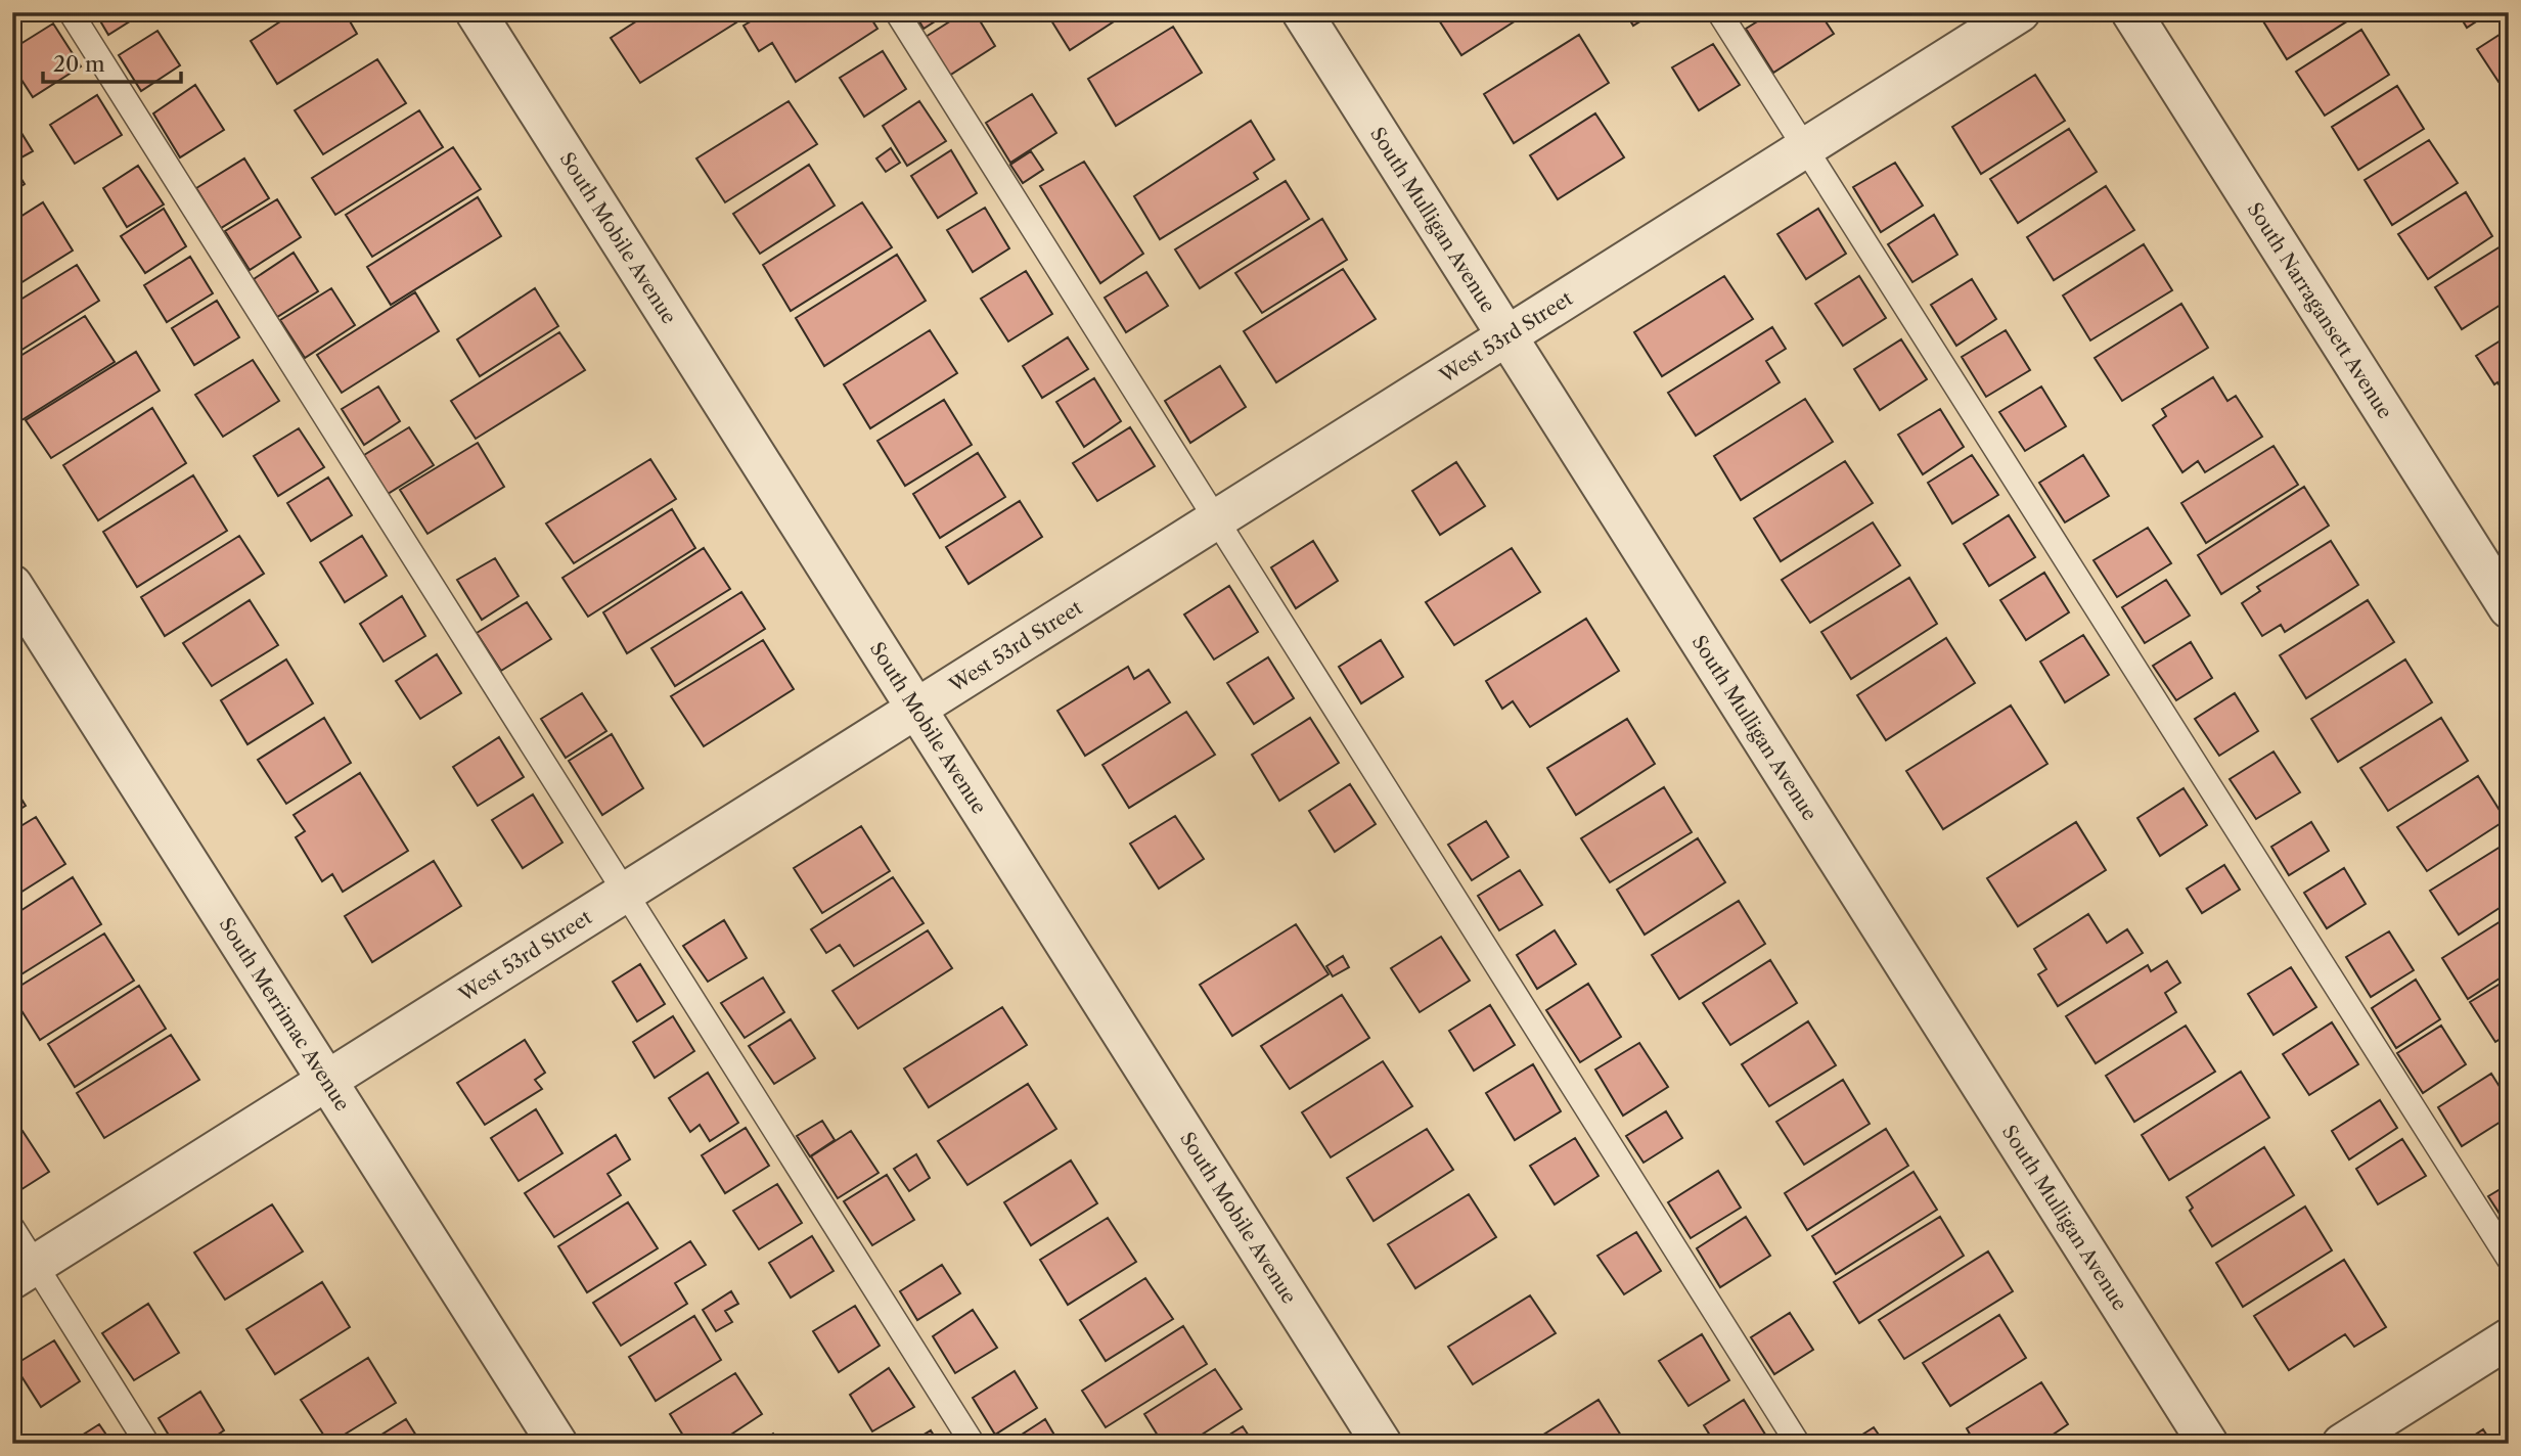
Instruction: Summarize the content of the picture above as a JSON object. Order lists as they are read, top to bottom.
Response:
{
  "streets": {
    "street": [
      "South Mulligan Avenue",
      "South Mobile Avenue",
      "South Narragansett Avenue",
      "West 53rd Street",
      "South Merrimac Avenue"
    ]
  },
  "crossings": [
    ["South Mulligan Avenue", "West 53rd Street"],
    ["South Mobile Avenue", "West 53rd Street"],
    ["West 53rd Street", "South Merrimac Avenue"]
  ],
  "scale_bar": "20 m"
}
